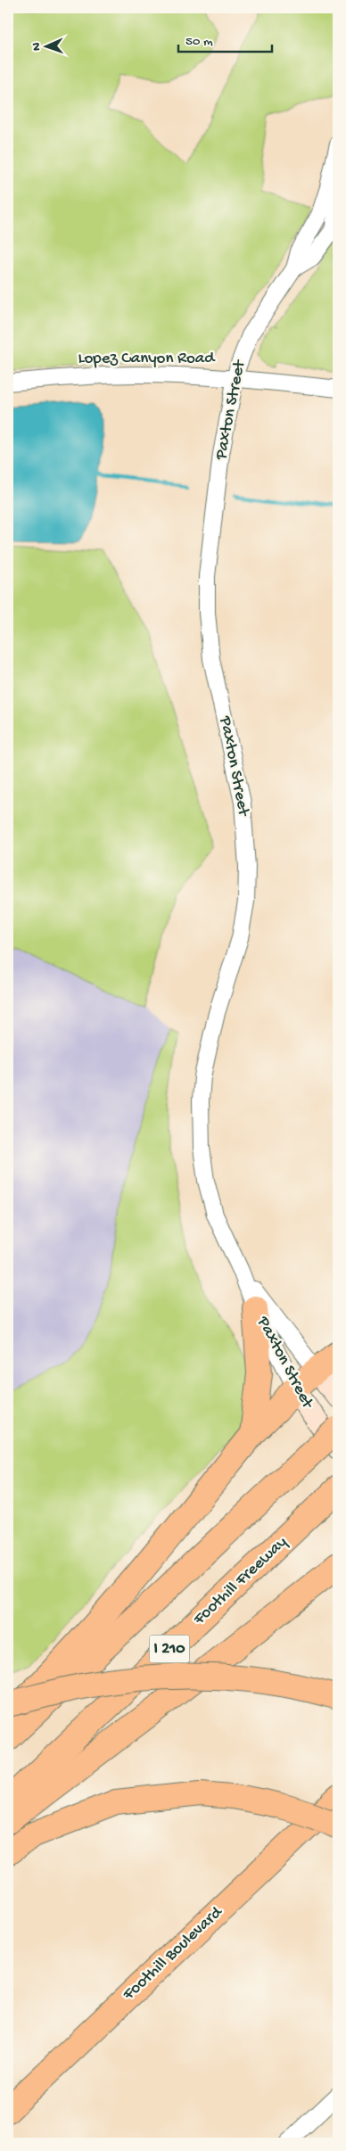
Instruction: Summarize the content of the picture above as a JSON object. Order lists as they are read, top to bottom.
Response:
{
  "streets": {
    "main road": ["Foothill Freeway", "I 210", "Foothill Boulevard"],
    "street": ["Lopez Canyon Road", "Paxton Street"]
  },
  "crossings": [
    ["Lopez Canyon Road", "Paxton Street"]
  ],
  "scale_bar": "50 m",
  "north": "left"
}
